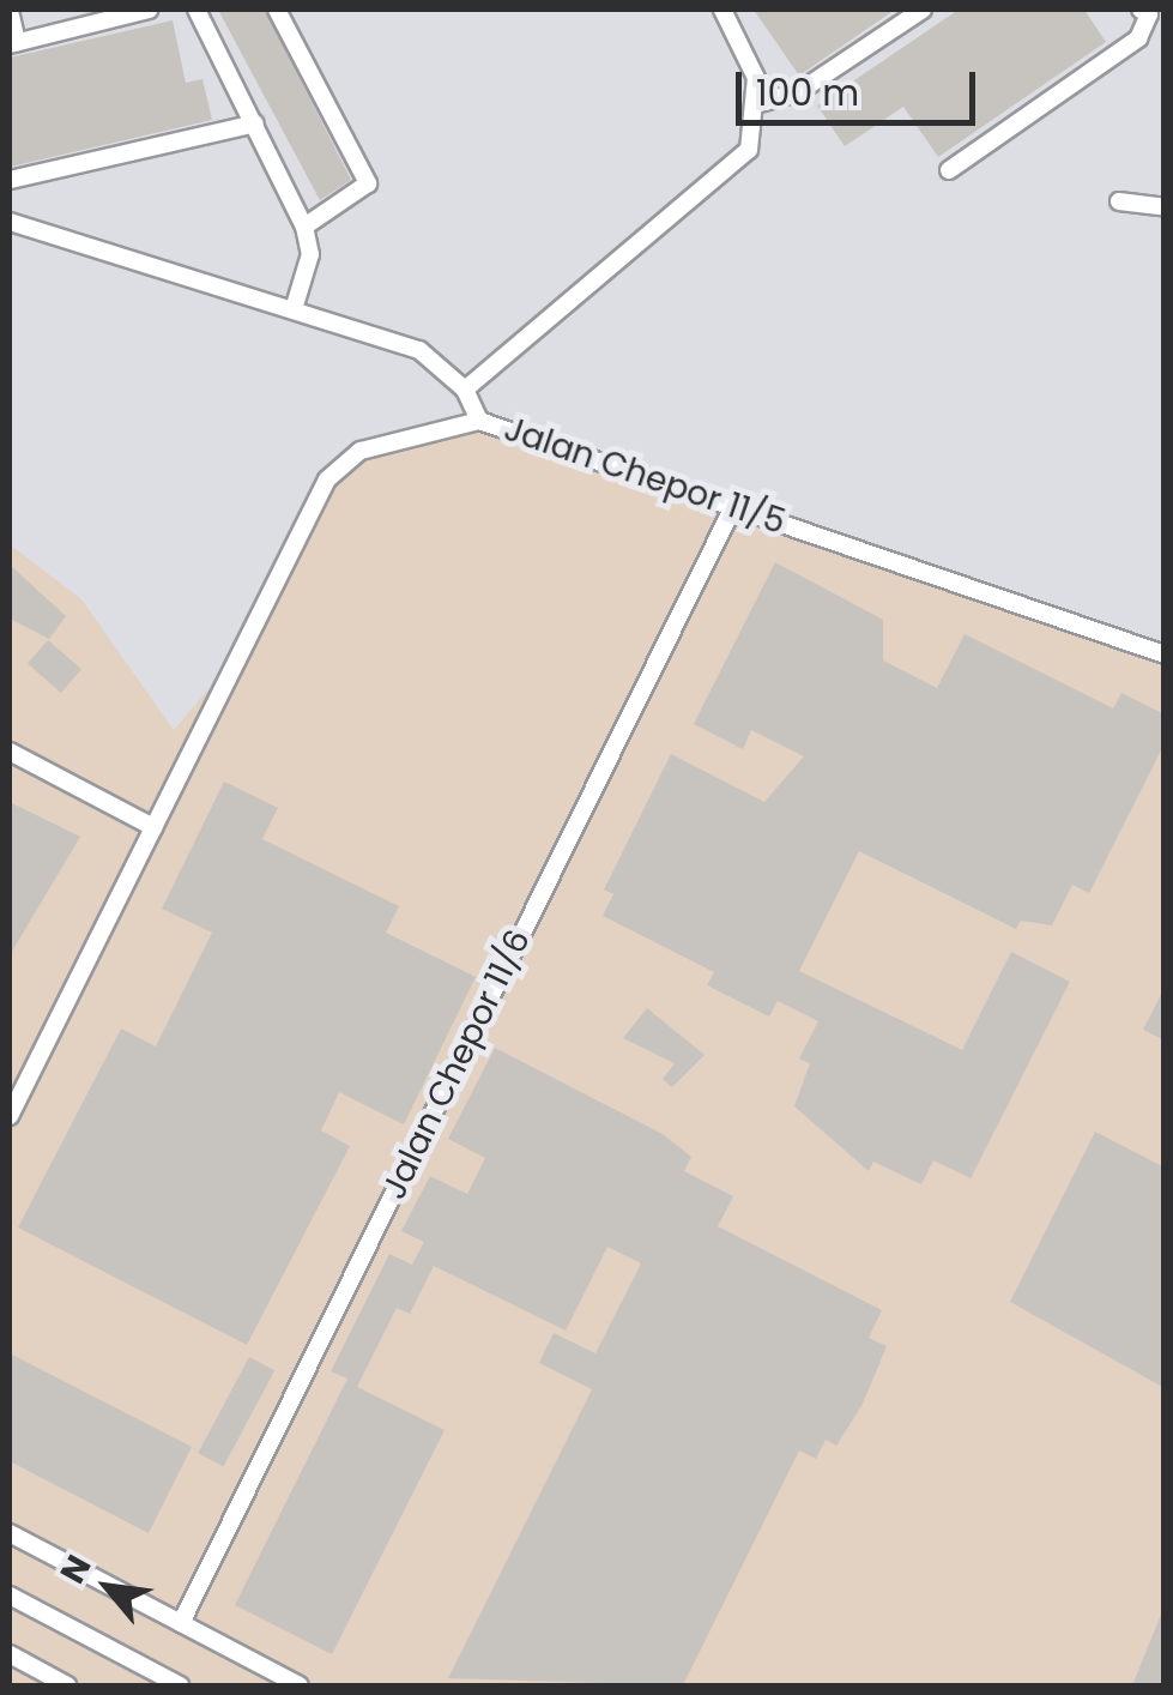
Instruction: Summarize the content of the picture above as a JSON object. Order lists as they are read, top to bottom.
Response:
{
  "streets": {
    "street": ["Jalan Chepor 11/5", "Jalan Chepor 11/6"]
  },
  "crossings": [
    ["Jalan Chepor 11/5", "Jalan Chepor 11/6"]
  ],
  "scale_bar": "100 m",
  "north": "top left"
}
